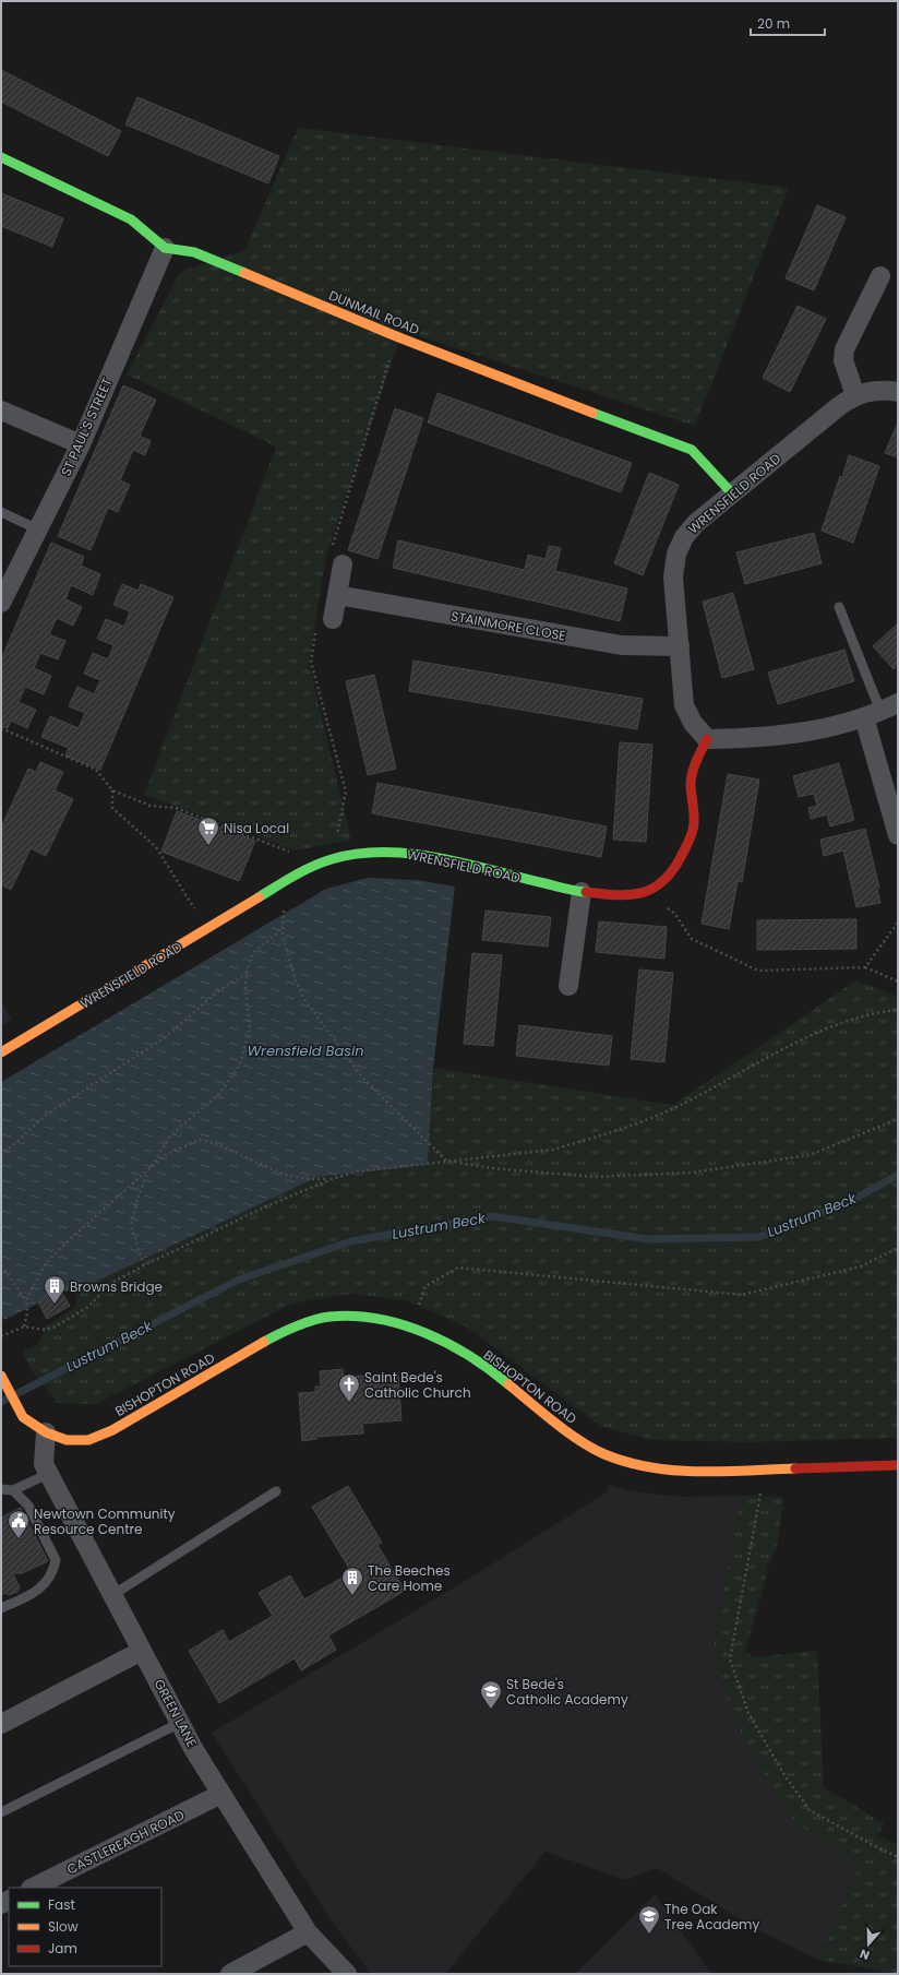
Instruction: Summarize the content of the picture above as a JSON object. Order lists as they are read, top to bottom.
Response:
{
  "streets": {
    "street": [
      "DUNMAIL ROAD",
      "ST PAUL'S STREET",
      "WRENSFIELD ROAD",
      "STAINMORE CLOSE",
      "BISHOPTON ROAD",
      "GREEN LANE",
      "CASTLEREAGH ROAD"
    ]
  },
  "crossings": [
    ["DUNMAIL ROAD", "ST PAUL'S STREET"],
    ["DUNMAIL ROAD", "WRENSFIELD ROAD"],
    ["WRENSFIELD ROAD", "STAINMORE CLOSE"],
    ["BISHOPTON ROAD", "GREEN LANE"],
    ["GREEN LANE", "CASTLEREAGH ROAD"]
  ],
  "water": ["Wrensfield Basin", "Lustrum Beck"],
  "places": {
    "supermarket": ["Nisa Local"],
    "building": ["Browns Bridge", "The Beeches Care Home"],
    "church": ["Saint Bede's Catholic Church"],
    "public building": ["Newtown Community Resource Centre"],
    "school or university": ["St Bede's Catholic Academy", "The Oak Tree Academy"]
  },
  "legend": ["Fast", "Slow", "Jam"],
  "scale_bar": "20 m",
  "north": "bottom"
}
